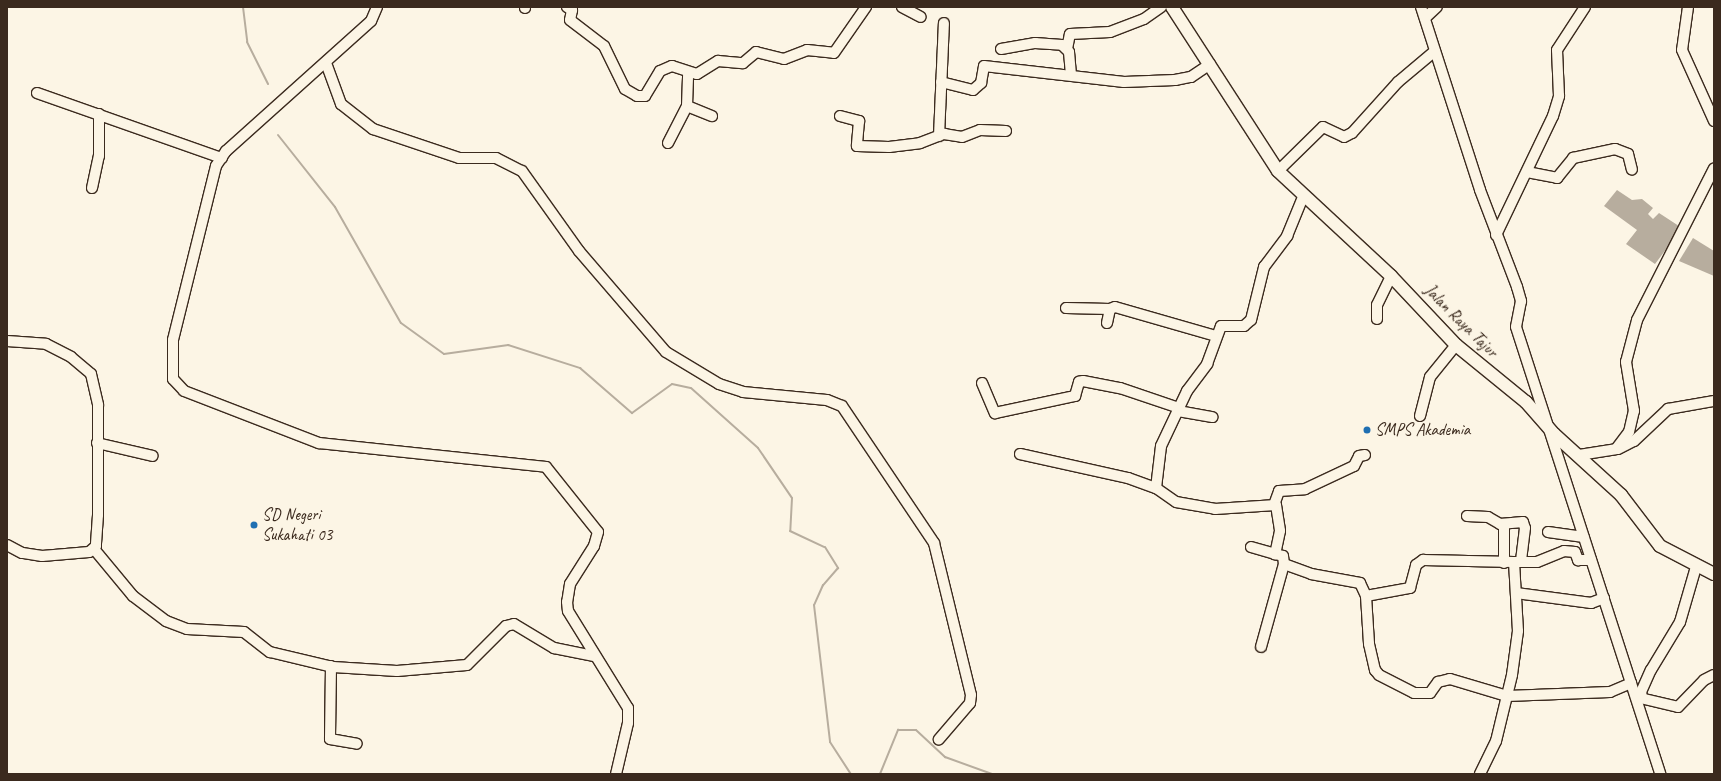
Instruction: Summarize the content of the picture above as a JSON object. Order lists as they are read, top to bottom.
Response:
{
  "streets": {
    "main road": ["Jalan Raya Tajur"]
  },
  "places": ["SMPS Akademia", "SD Negeri Sukahati 03"]
}
